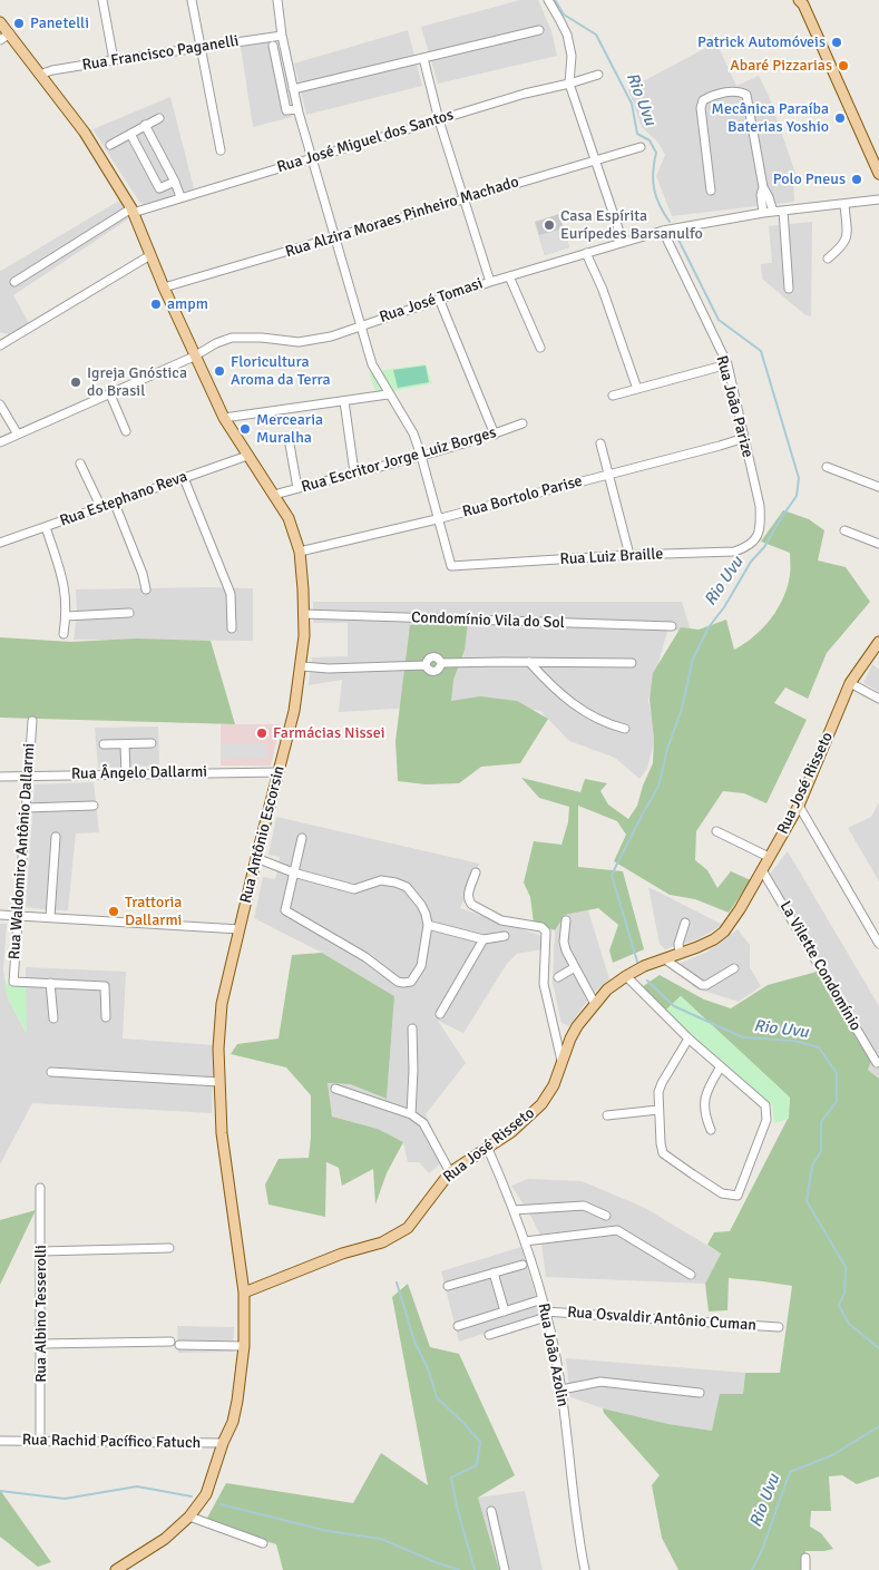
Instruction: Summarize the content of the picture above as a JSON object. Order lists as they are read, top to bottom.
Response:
{
  "streets": {
    "main road": ["Rua José Risseto", "Rua Antônio Escorsin"],
    "street": [
      "Rua Francisco Paganelli",
      "Rua José Miguel dos Santos",
      "Rua Alzira Moraes Pinheiro Machado",
      "Rua José Tomasi",
      "Rua João Parize",
      "Rua Escritor Jorge Luiz Borges",
      "Rua Bortolo Parise",
      "Rua Estephano Reva",
      "Rua Luiz Braille",
      "Condomínio Vila do Sol",
      "Rua Ângelo Dallarmi",
      "Rua Waldomiro Antônio Dallarmi",
      "La Vilette Condomínio",
      "Rua Albino Tesserolli",
      "Rua Osvaldir Antônio Cuman",
      "Rua João Azolin",
      "Rua Rachid Pacífico Fatuch"
    ]
  },
  "crossings": [
    ["Rua Francisco Paganelli", "Rua Antônio Escorsin"],
    ["Rua José Miguel dos Santos", "Rua Antônio Escorsin"],
    ["Rua Alzira Moraes Pinheiro Machado", "Rua Antônio Escorsin"],
    ["Rua José Tomasi", "Rua João Parize"],
    ["Rua José Tomasi", "Rua Antônio Escorsin"],
    ["Rua João Parize", "Rua Bortolo Parise"],
    ["Rua João Parize", "Rua Luiz Braille"],
    ["Rua Escritor Jorge Luiz Borges", "Rua Antônio Escorsin"],
    ["Rua Bortolo Parise", "Rua Luiz Braille"],
    ["Rua Bortolo Parise", "Rua Antônio Escorsin"],
    ["Rua Estephano Reva", "Rua Antônio Escorsin"],
    ["Condomínio Vila do Sol", "Rua Antônio Escorsin"],
    ["Rua Ângelo Dallarmi", "Rua Antônio Escorsin"],
    ["Rua Ângelo Dallarmi", "Rua Waldomiro Antônio Dallarmi"],
    ["Rua José Risseto", "Rua Antônio Escorsin"],
    ["Rua José Risseto", "La Vilette Condomínio"],
    ["Rua José Risseto", "Rua João Azolin"],
    ["Rua Antônio Escorsin", "Rua Rachid Pacífico Fatuch"],
    ["Rua Albino Tesserolli", "Rua Rachid Pacífico Fatuch"],
    ["Rua Osvaldir Antônio Cuman", "Rua João Azolin"]
  ],
  "water": ["Rio Uvu"],
  "places": [
    "Panetelli",
    "Patrick Automóveis",
    "Abaré Pizzarias",
    "Mecânica Paraíba Baterias Yoshio",
    "Polo Pneus",
    "Casa Espírita Eurípedes Barsanulfo",
    "ampm",
    "Floricultura Aroma da Terra",
    "Igreja Gnóstica do Brasil",
    "Mercearia Muralha",
    "Farmácias Nissei",
    "Trattoria Dallarmi"
  ]
}
